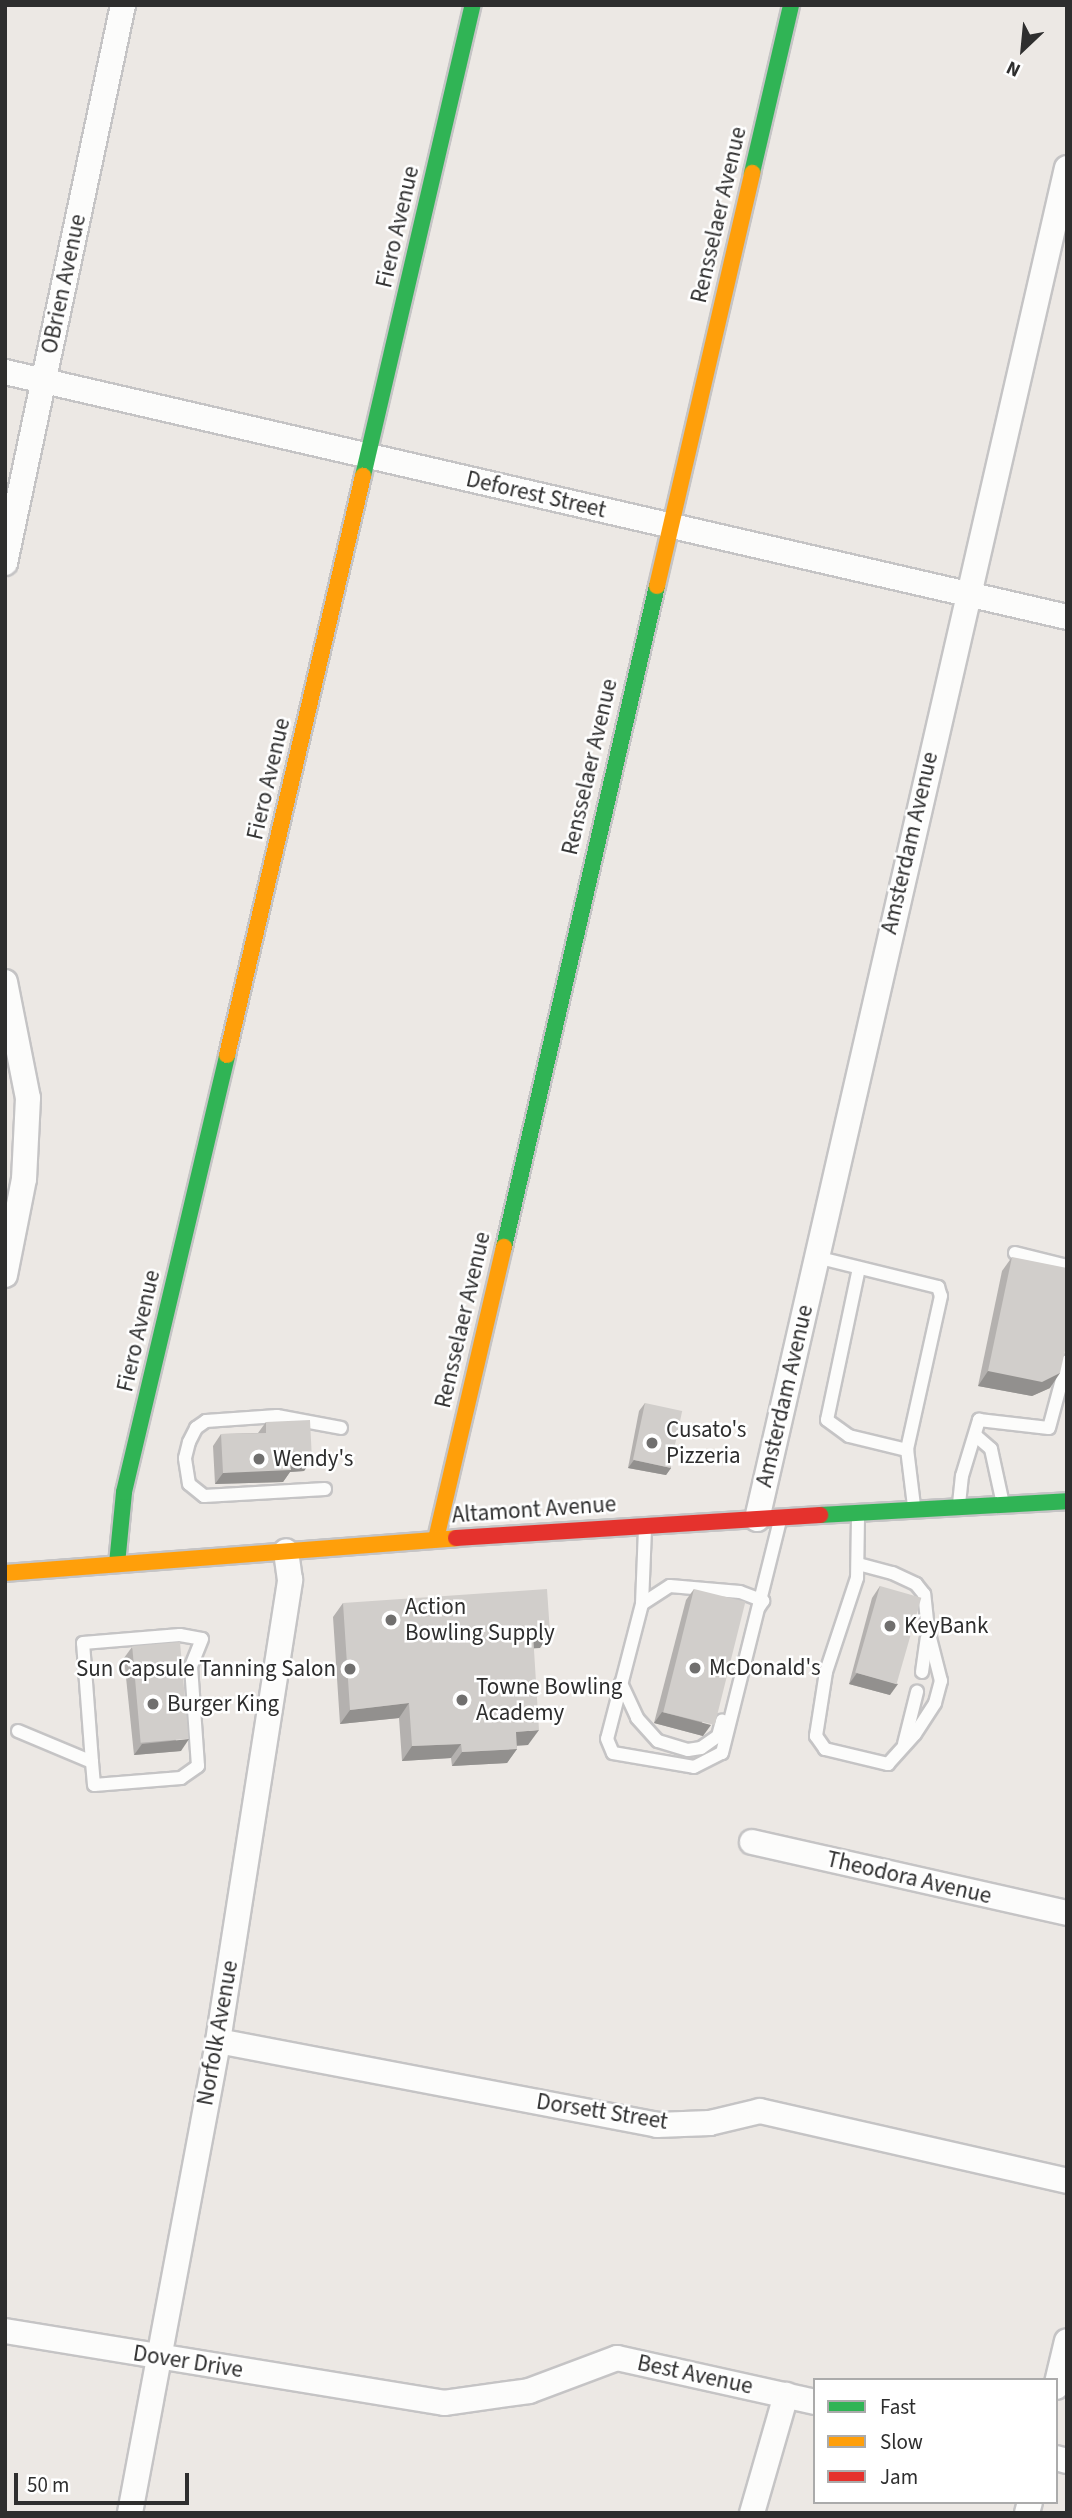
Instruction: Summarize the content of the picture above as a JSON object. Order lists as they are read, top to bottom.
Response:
{
  "streets": {
    "street": [
      "Rensselaer Avenue",
      "Fiero Avenue",
      "OBrien Avenue",
      "Deforest Street",
      "Amsterdam Avenue",
      "Altamont Avenue",
      "Theodora Avenue",
      "Norfolk Avenue",
      "Dorsett Street",
      "Dover Drive",
      "Best Avenue"
    ]
  },
  "crossings": [
    ["Rensselaer Avenue", "Deforest Street"],
    ["Rensselaer Avenue", "Altamont Avenue"],
    ["Fiero Avenue", "Deforest Street"],
    ["Fiero Avenue", "Altamont Avenue"],
    ["OBrien Avenue", "Deforest Street"],
    ["Deforest Street", "Amsterdam Avenue"],
    ["Amsterdam Avenue", "Altamont Avenue"],
    ["Altamont Avenue", "Norfolk Avenue"],
    ["Norfolk Avenue", "Dorsett Street"],
    ["Norfolk Avenue", "Dover Drive"],
    ["Dover Drive", "Best Avenue"]
  ],
  "places": [
    "Cusato's Pizzeria",
    "Wendy's",
    "Action Bowling Supply",
    "KeyBank",
    "McDonald's",
    "Sun Capsule Tanning Salon",
    "Towne Bowling Academy",
    "Burger King"
  ],
  "legend": ["Fast", "Slow", "Jam"],
  "scale_bar": "50 m",
  "north": "bottom left"
}
